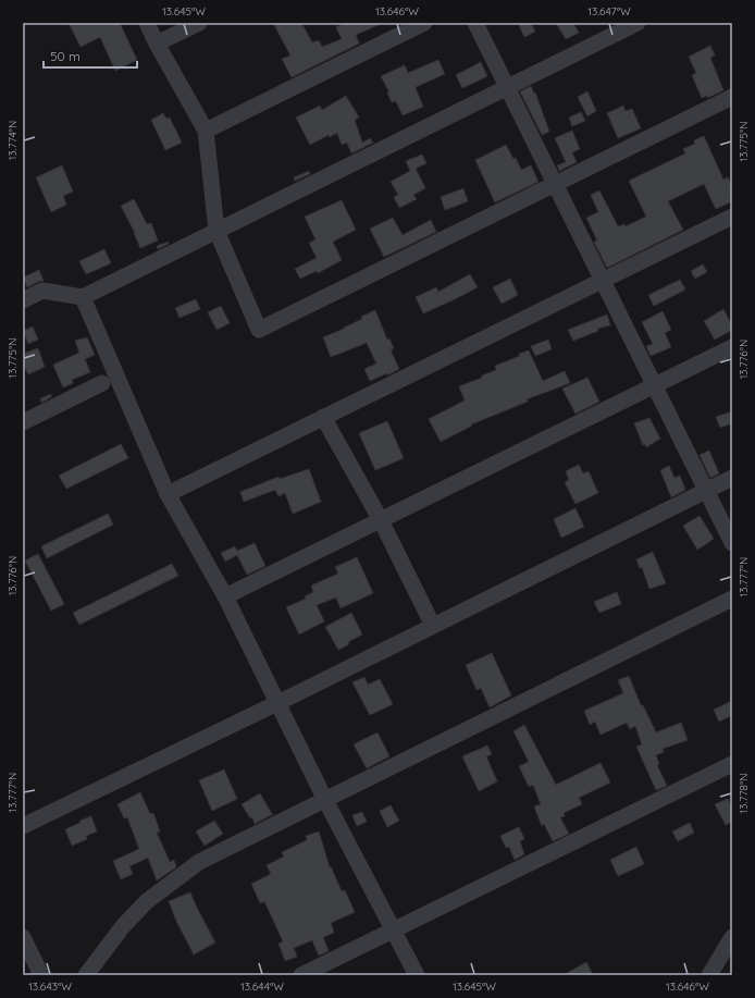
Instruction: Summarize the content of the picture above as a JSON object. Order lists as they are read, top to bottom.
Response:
{
  "scale_bar": "50 m",
  "coordinates": [
    "13.645°W",
    "13.646°W",
    "13.647°W",
    "13.774°N",
    "13.775°N",
    "13.776°N",
    "13.777°N",
    "13.778°N",
    "13.643°W",
    "13.644°W"
  ]
}
